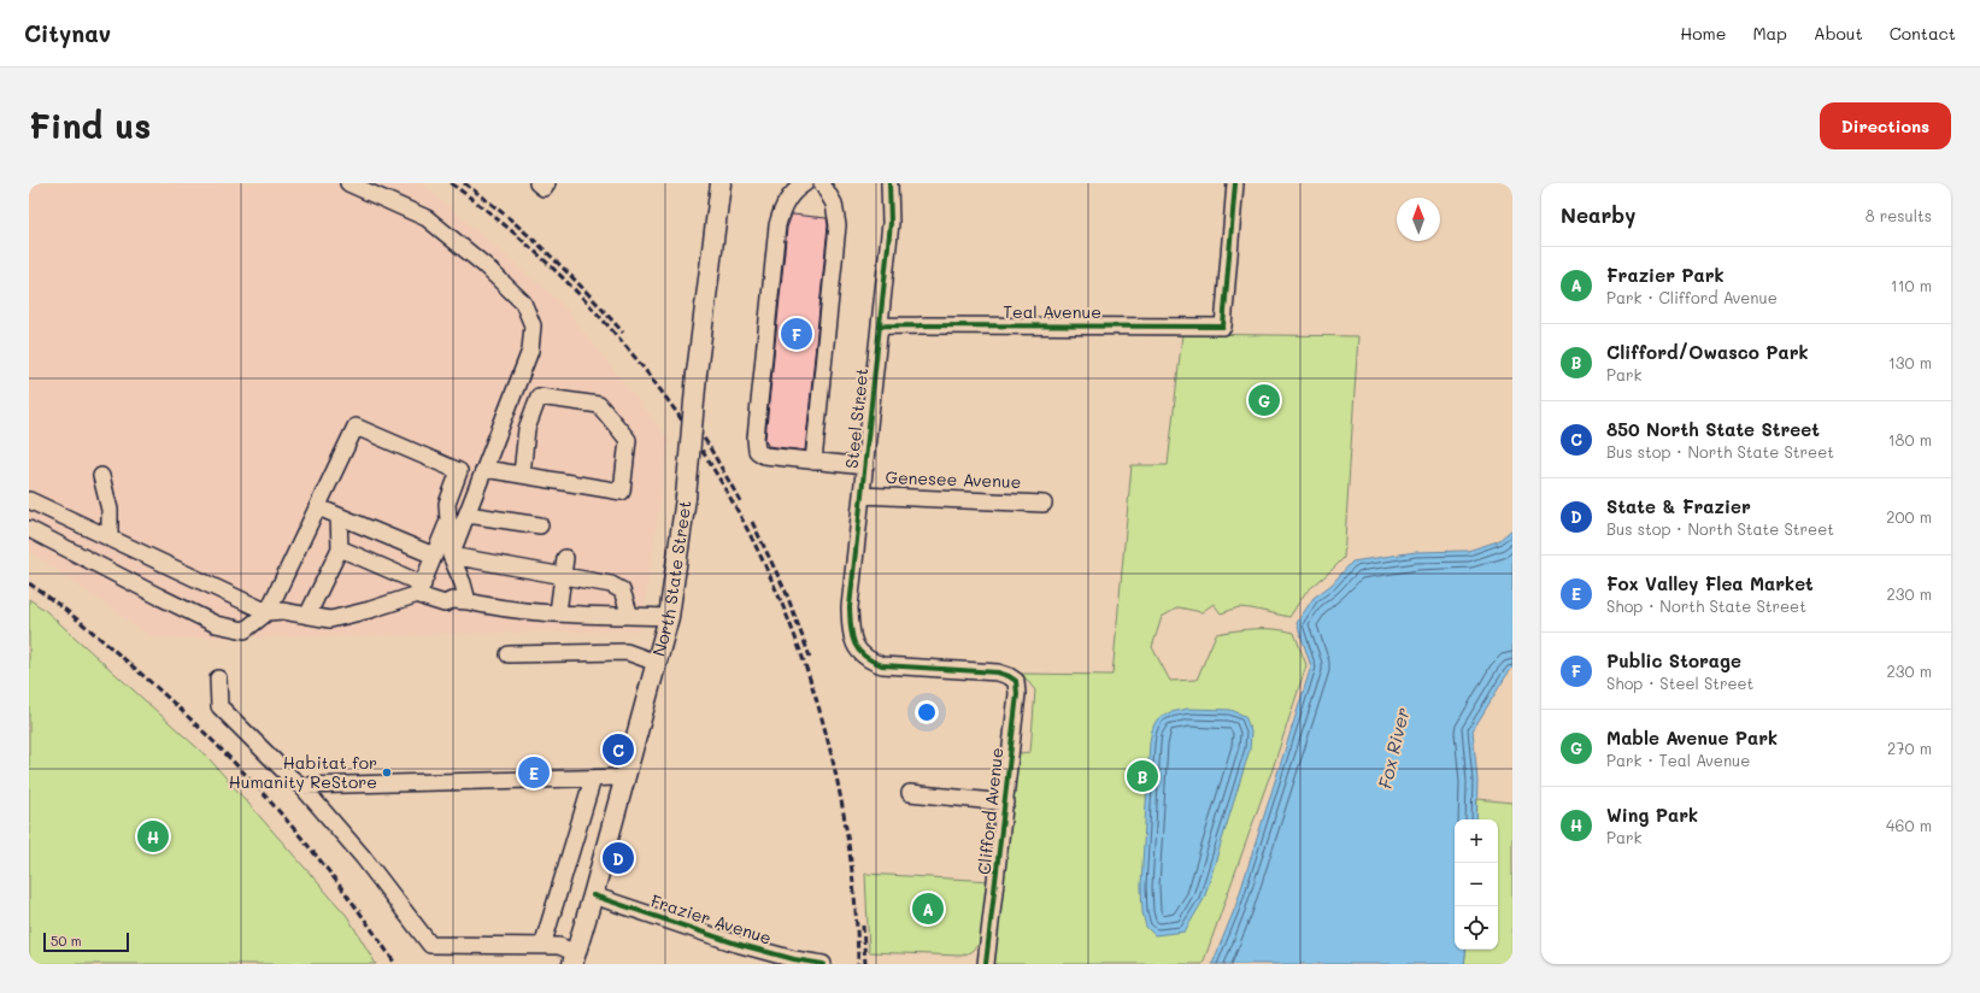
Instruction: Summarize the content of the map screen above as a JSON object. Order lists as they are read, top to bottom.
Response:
{
  "streets": {
    "main road": ["North State Street"],
    "street": [
      "Teal Avenue",
      "Steel Street",
      "Genesee Avenue",
      "Clifford Avenue",
      "Frazier Avenue"
    ]
  },
  "crossings": [
    ["Teal Avenue", "Steel Street"],
    ["Steel Street", "Genesee Avenue"],
    ["Steel Street", "Clifford Avenue"],
    ["North State Street", "Frazier Avenue"]
  ],
  "water": ["Fox River"],
  "places": ["Habitat for Humanity ReStore"],
  "scale_bar": "50 m",
  "north": "top",
  "page": {
    "header": "Citynav",
    "nav": [
      "Home",
      "Map",
      "About",
      "Contact"
    ],
    "buttons": "Directions",
    "title": "Find us",
    "heading": ["Nearby", "8 results"],
    "list": [
      {
        "mark": "A",
        "name": "Frazier Park",
        "note": "Park · Clifford Avenue",
        "value": "110 m"
      },
      {
        "mark": "B",
        "name": "Clifford/Owasco Park",
        "note": "Park",
        "value": "130 m"
      },
      {
        "mark": "C",
        "name": "850 North State Street",
        "note": "Bus stop · North State Street",
        "value": "180 m"
      },
      {
        "mark": "D",
        "name": "State & Frazier",
        "note": "Bus stop · North State Street",
        "value": "200 m"
      },
      {
        "mark": "E",
        "name": "Fox Valley Flea Market",
        "note": "Shop · North State Street",
        "value": "230 m"
      },
      {
        "mark": "F",
        "name": "Public Storage",
        "note": "Shop · Steel Street",
        "value": "230 m"
      },
      {
        "mark": "G",
        "name": "Mable Avenue Park",
        "note": "Park · Teal Avenue",
        "value": "270 m"
      },
      {
        "mark": "H",
        "name": "Wing Park",
        "note": "Park",
        "value": "460 m"
      }
    ],
    "pins": [
      "F",
      "G",
      "C",
      "E",
      "B",
      "H",
      "D",
      "A"
    ],
    "map_buttons": ["+", "−"],
    "scale": "50 m"
  }
}
